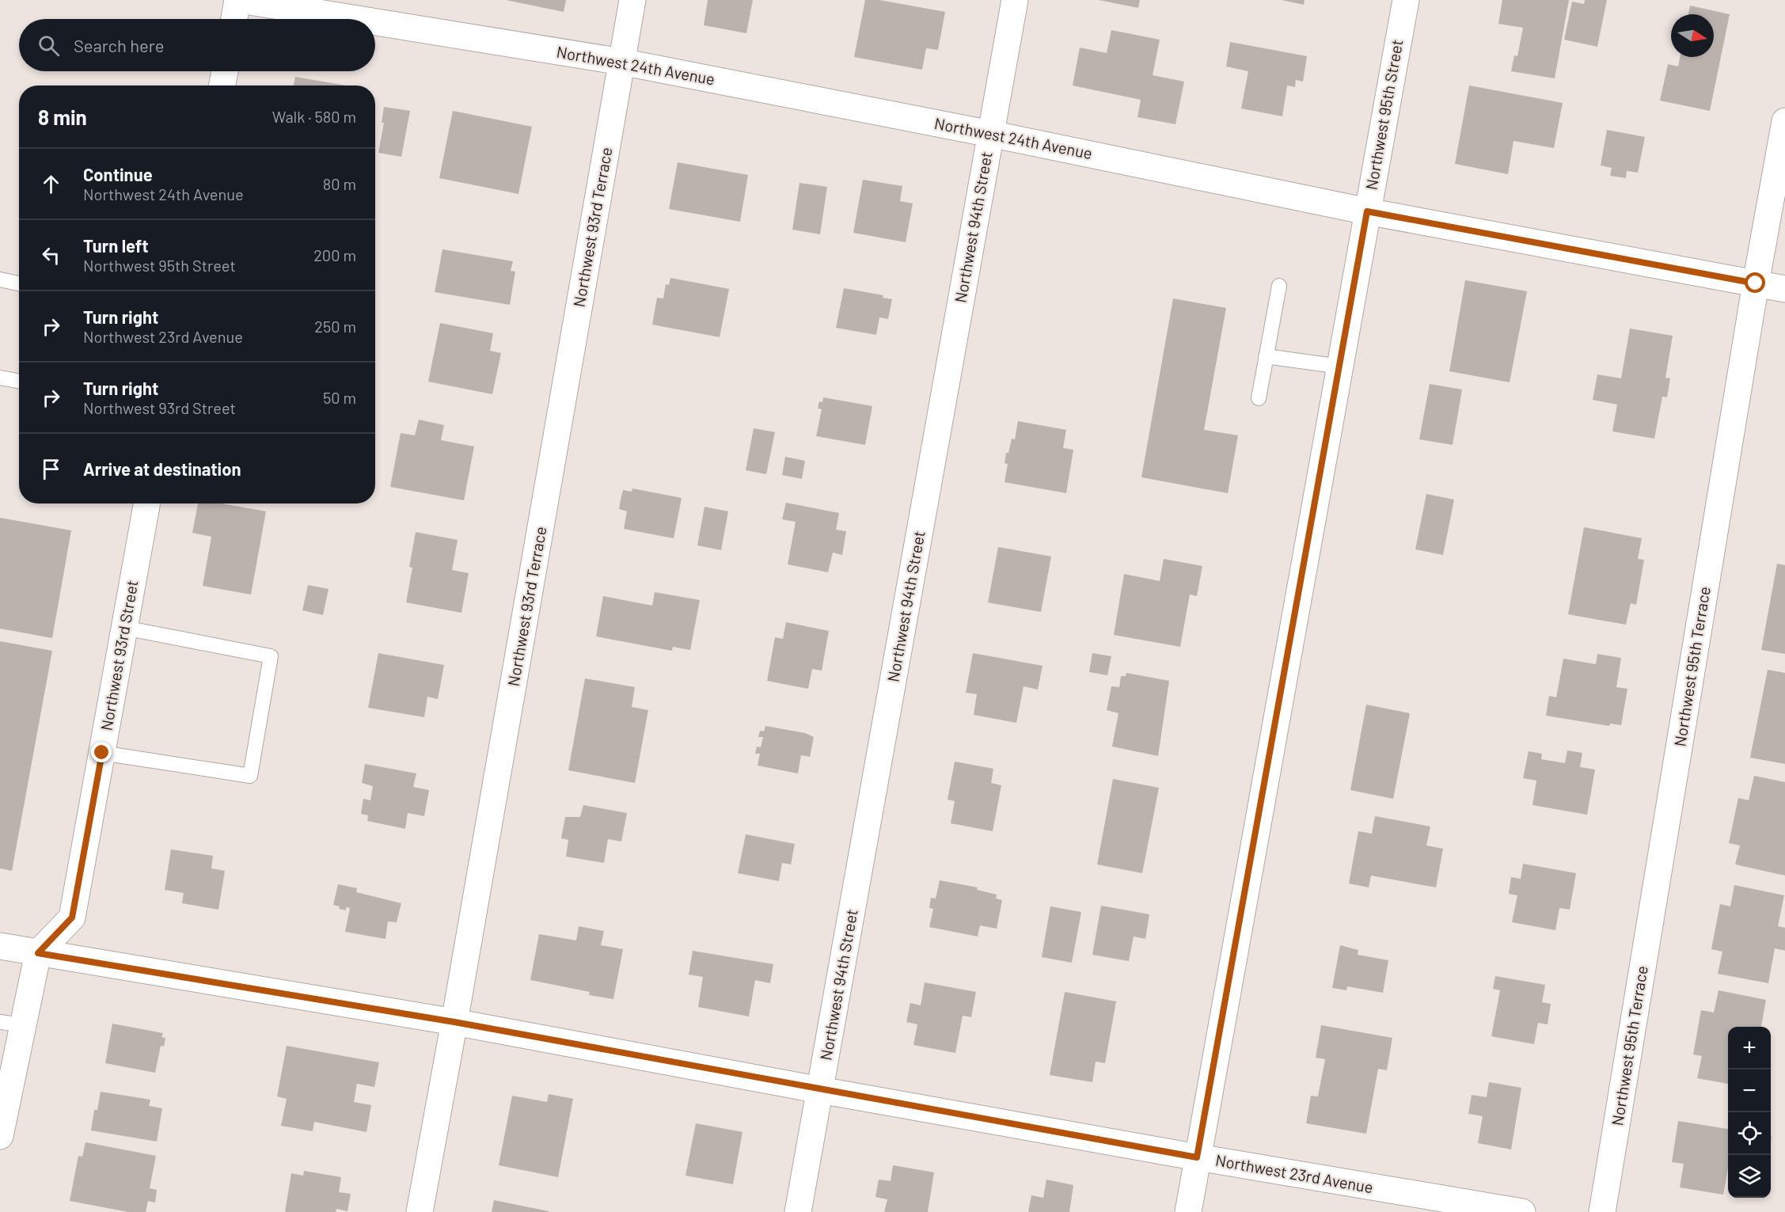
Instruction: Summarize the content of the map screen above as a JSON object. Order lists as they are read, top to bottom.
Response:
{
  "streets": {
    "street": [
      "Northwest 24th Avenue",
      "Northwest 95th Street",
      "Northwest 93rd Terrace",
      "Northwest 94th Street",
      "Northwest 93rd Street",
      "Northwest 95th Terrace",
      "Northwest 23rd Avenue"
    ]
  },
  "crossings": [
    ["Northwest 24th Avenue", "Northwest 95th Street"],
    ["Northwest 24th Avenue", "Northwest 93rd Terrace"],
    ["Northwest 24th Avenue", "Northwest 94th Street"],
    ["Northwest 24th Avenue", "Northwest 95th Terrace"],
    ["Northwest 95th Street", "Northwest 23rd Avenue"],
    ["Northwest 93rd Terrace", "Northwest 23rd Avenue"],
    ["Northwest 94th Street", "Northwest 23rd Avenue"],
    ["Northwest 93rd Street", "Northwest 23rd Avenue"]
  ],
  "north": "right",
  "page": {
    "search": "Search here",
    "heading": ["8 min", "Walk · 580 m"],
    "list": [
      ["Continue", "Northwest 24th Avenue", "80 m"],
      ["Turn left", "Northwest 95th Street", "200 m"],
      ["Turn right", "Northwest 23rd Avenue", "250 m"],
      ["Turn right", "Northwest 93rd Street", "50 m"],
      "Arrive at destination"
    ],
    "map_buttons": ["+", "−"]
  }
}
